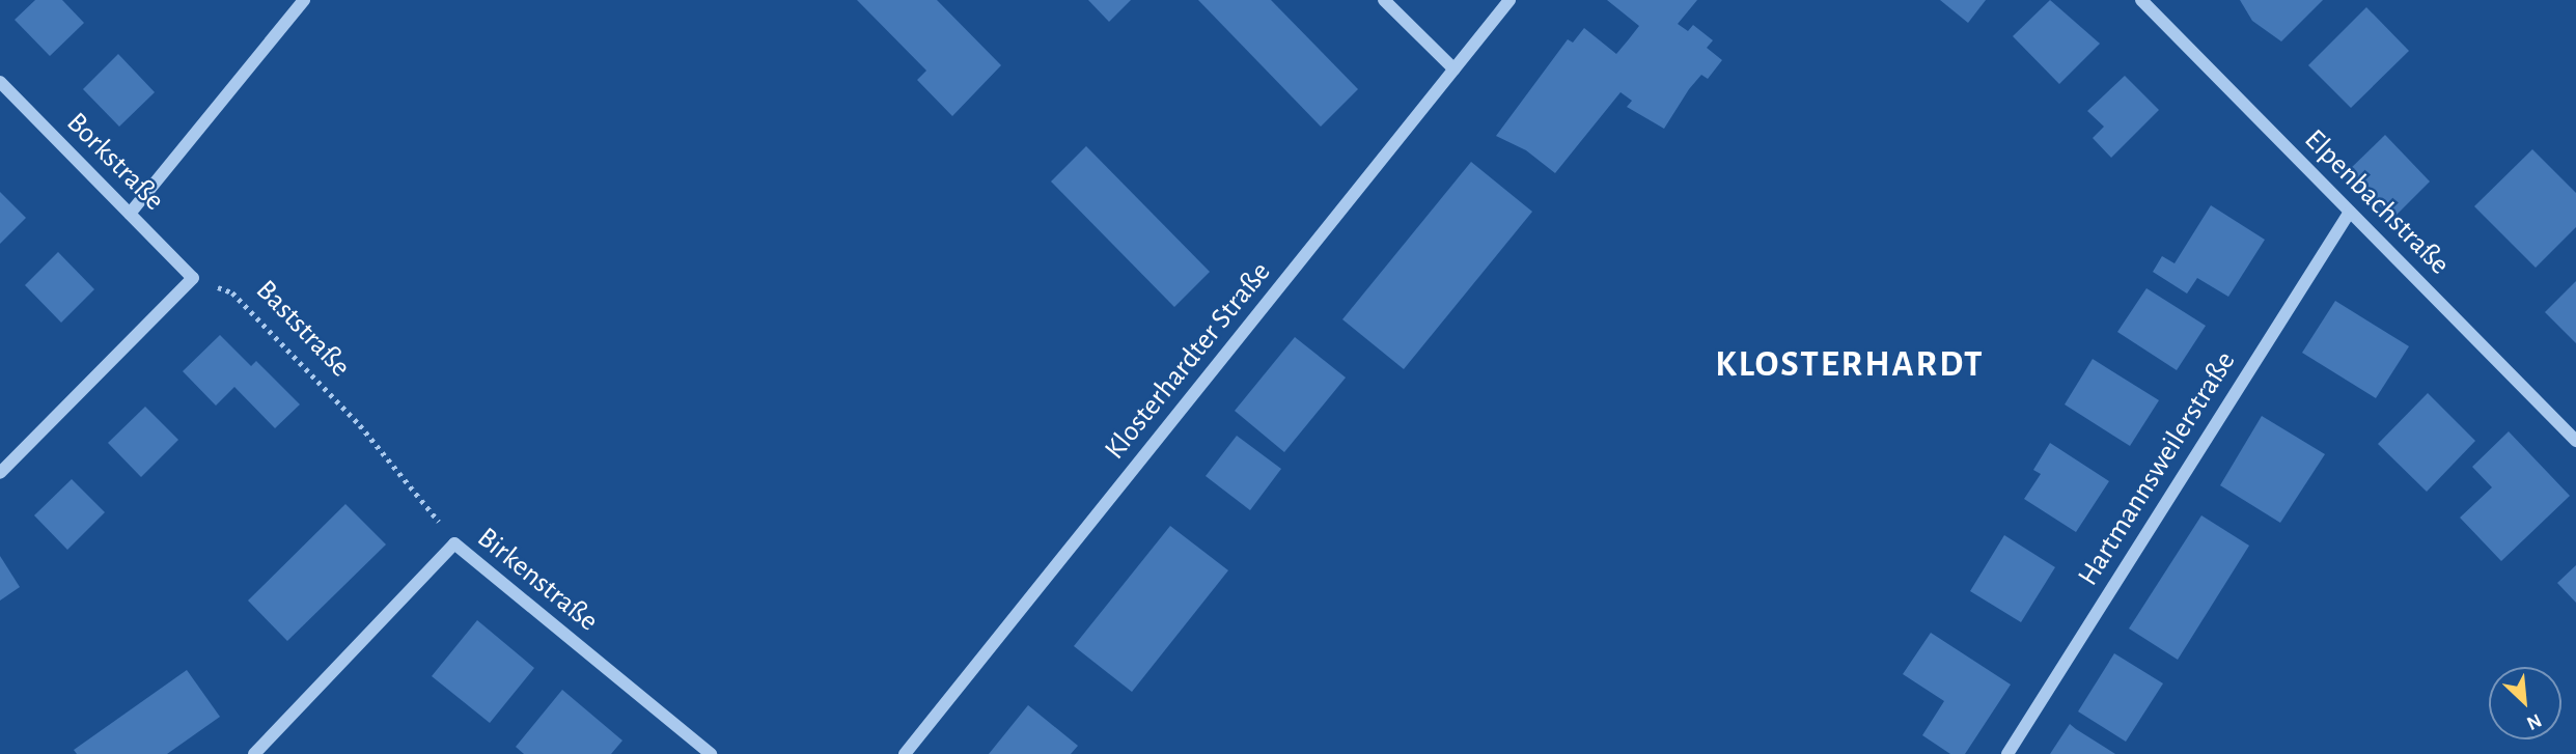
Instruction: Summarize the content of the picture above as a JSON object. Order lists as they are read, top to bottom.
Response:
{
  "streets": {
    "street": [
      "Borkstraße",
      "Elpenbachstraße",
      "Klosterhardter Straße",
      "Hartmannsweilerstraße",
      "Birkenstraße"
    ],
    "path": ["Baststraße"]
  },
  "crossings": [
    ["Borkstraße", "Baststraße"],
    ["Elpenbachstraße", "Hartmannsweilerstraße"],
    ["Baststraße", "Birkenstraße"]
  ],
  "districts": ["KLOSTERHARDT"],
  "north": "bottom right"
}
